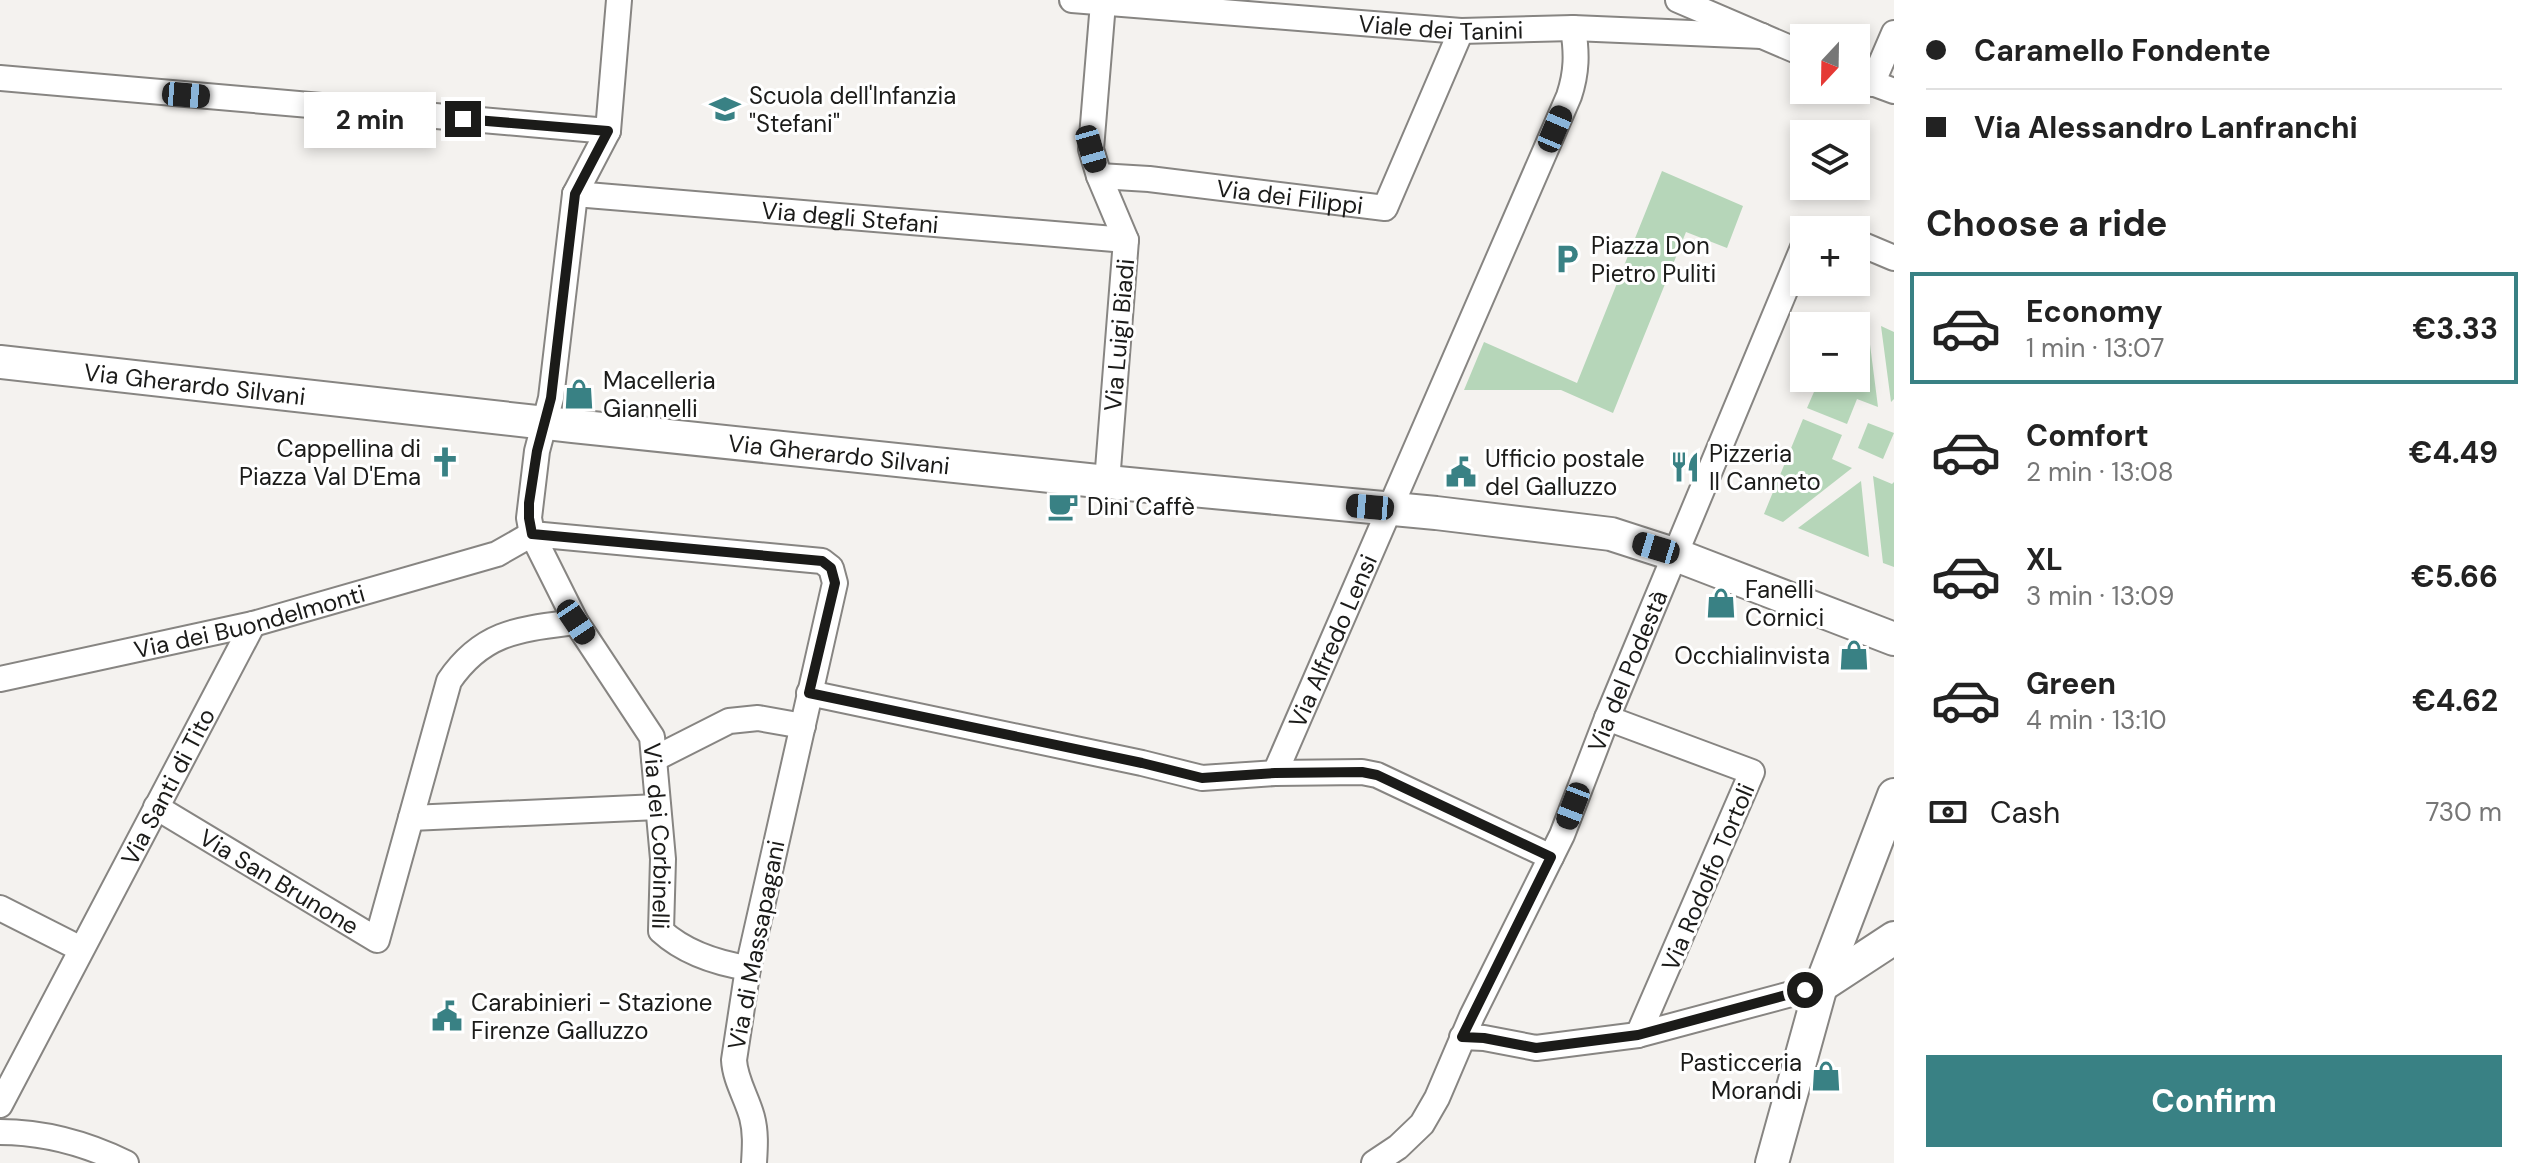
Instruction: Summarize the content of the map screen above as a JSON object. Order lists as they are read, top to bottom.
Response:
{
  "streets": {
    "main road": ["Via Gherardo Silvani"],
    "street": [
      "Viale dei Tanini",
      "Via dei Filippi",
      "Via degli Stefani",
      "Via Luigi Biadi",
      "Via dei Buondelmonti",
      "Via Alfredo Lensi",
      "Via del Podestà",
      "Via Santi di Tito",
      "Via dei Corbinelli",
      "Via Rodolfo Tortoli",
      "Via San Brunone",
      "Via di Massapagani"
    ]
  },
  "crossings": [
    ["Viale dei Tanini", "Via dei Filippi"],
    ["Viale dei Tanini", "Via Luigi Biadi"],
    ["Viale dei Tanini", "Via Alfredo Lensi"],
    ["Via dei Filippi", "Via Luigi Biadi"],
    ["Via degli Stefani", "Via Luigi Biadi"],
    ["Via Luigi Biadi", "Via Gherardo Silvani"],
    ["Via Gherardo Silvani", "Via Alfredo Lensi"],
    ["Via Gherardo Silvani", "Via del Podestà"],
    ["Via dei Buondelmonti", "Via Santi di Tito"],
    ["Via dei Buondelmonti", "Via dei Corbinelli"],
    ["Via dei Buondelmonti", "Via di Massapagani"],
    ["Via del Podestà", "Via Rodolfo Tortoli"],
    ["Via Santi di Tito", "Via San Brunone"],
    ["Via dei Corbinelli", "Via San Brunone"],
    ["Via dei Corbinelli", "Via di Massapagani"]
  ],
  "places": {
    "school or university": ["Scuola dell'Infanzia \"Stefani\""],
    "parking": ["Piazza Don Pietro Puliti"],
    "shop": [
      "Macelleria Giannelli",
      "Fanelli Cornici",
      "Occhialinvista",
      "Pasticceria Morandi"
    ],
    "church": ["Cappellina di Piazza Val D'Ema"],
    "restaurant": ["Pizzeria Il Canneto"],
    "public building": ["Ufficio postale del Galluzzo", "Carabinieri - Stazione Firenze Galluzzo"],
    "cafe": ["Dini Caffè"]
  },
  "north": "bottom",
  "page": {
    "banner": ["Caramello Fondente", "Via Alessandro Lanfranchi"],
    "map_buttons": ["+", "−"],
    "bubble": "2 min",
    "heading": "Choose a ride",
    "list": [
      {
        "name": "Economy",
        "note": "1 min · 13:07",
        "value": "€3.33"
      },
      {
        "name": "Comfort",
        "note": "2 min · 13:08",
        "value": "€4.49"
      },
      {
        "name": "XL",
        "note": "3 min · 13:09",
        "value": "€5.66"
      },
      {
        "name": "Green",
        "note": "4 min · 13:10",
        "value": "€4.62"
      }
    ],
    "pay": ["Cash", "730 m"],
    "buttons": "Confirm"
  }
}
